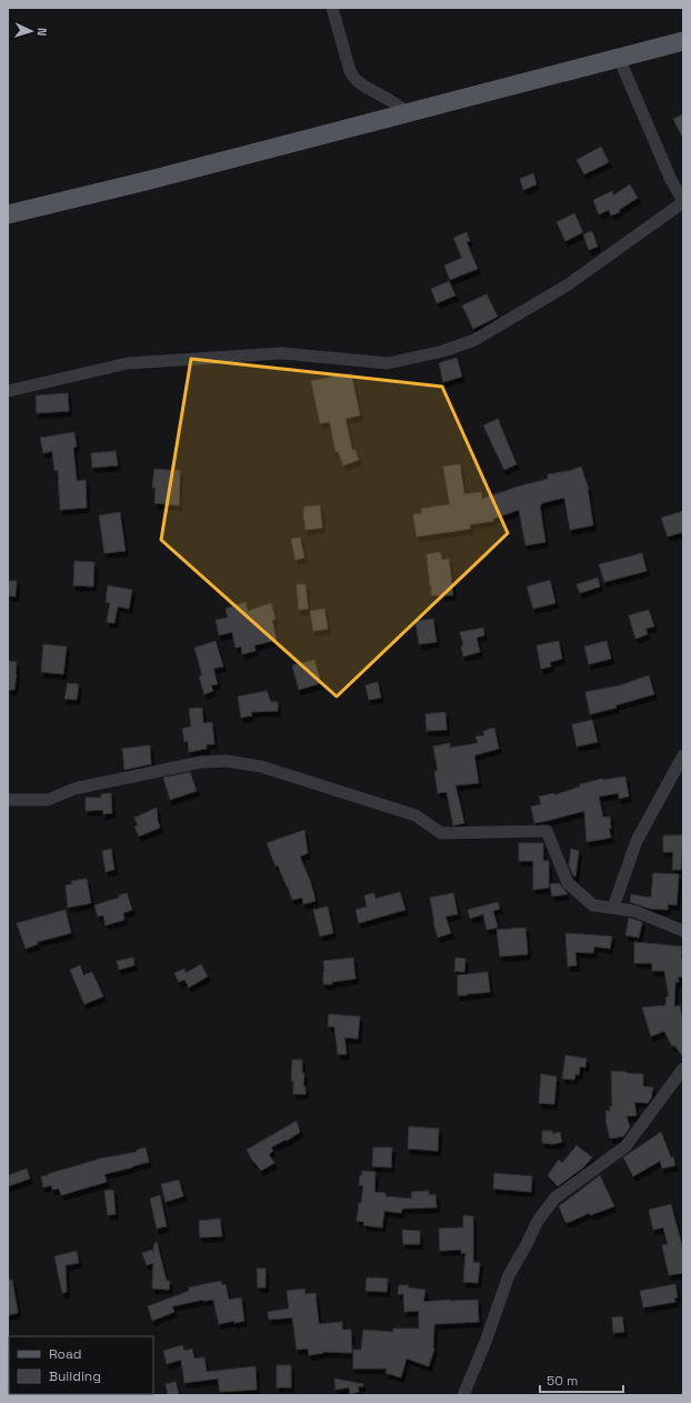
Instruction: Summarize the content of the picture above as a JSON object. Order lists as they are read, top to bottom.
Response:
{
  "legend": ["Road", "Building"],
  "scale_bar": "50 m",
  "north": "right"
}
